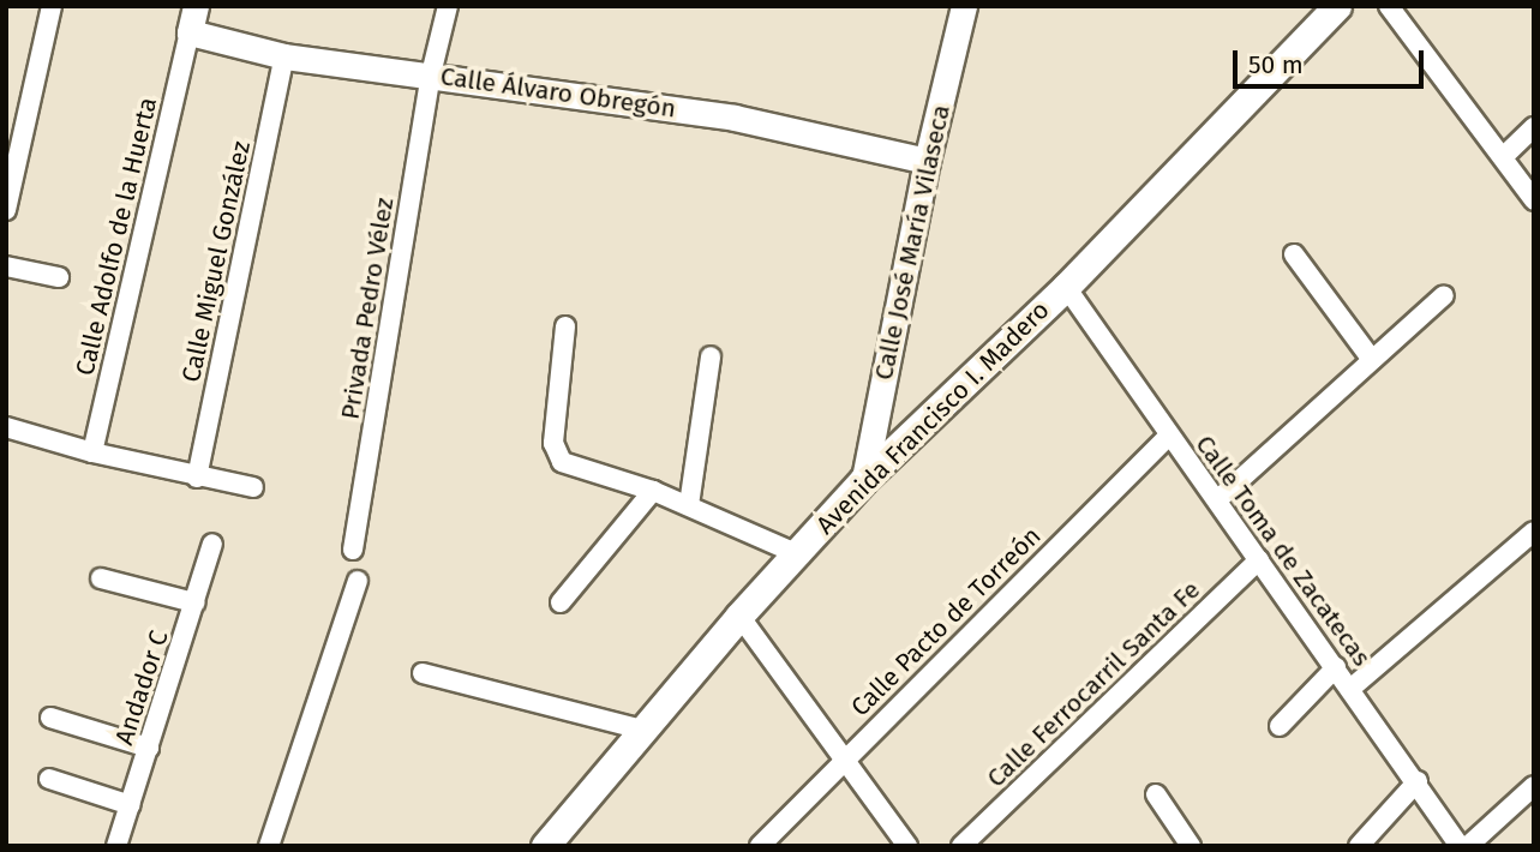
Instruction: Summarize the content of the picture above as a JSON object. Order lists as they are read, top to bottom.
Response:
{
  "streets": {
    "main road": ["Avenida Francisco I. Madero"],
    "street": [
      "Calle Álvaro Obregón",
      "Calle Adolfo de la Huerta",
      "Calle José María Vilaseca",
      "Calle Miguel González",
      "Privada Pedro Vélez",
      "Calle Toma de Zacatecas",
      "Calle Pacto de Torreón",
      "Calle Ferrocarril Santa Fe",
      "Andador C"
    ]
  },
  "crossings": [
    ["Calle Álvaro Obregón", "Calle Adolfo de la Huerta"],
    ["Calle Álvaro Obregón", "Calle José María Vilaseca"],
    ["Calle Álvaro Obregón", "Calle Miguel González"],
    ["Calle Álvaro Obregón", "Privada Pedro Vélez"],
    ["Calle José María Vilaseca", "Avenida Francisco I. Madero"],
    ["Avenida Francisco I. Madero", "Calle Toma de Zacatecas"],
    ["Calle Toma de Zacatecas", "Calle Pacto de Torreón"],
    ["Calle Toma de Zacatecas", "Calle Ferrocarril Santa Fe"]
  ],
  "scale_bar": "50 m"
}
